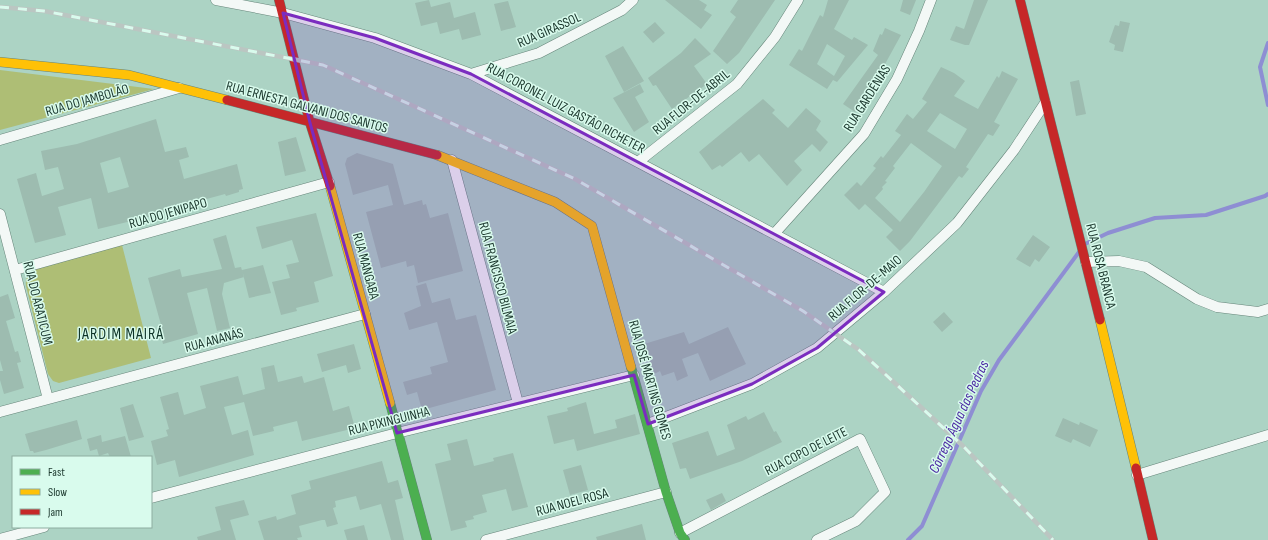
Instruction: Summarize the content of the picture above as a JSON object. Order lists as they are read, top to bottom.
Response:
{
  "streets": {
    "street": [
      "RUA GIRASSOL",
      "RUA GARDÊNIAS",
      "RUA DO JAMBOLÃO",
      "RUA FLOR-DE-ABRIL",
      "RUA ERNESTA GALVANI DOS SANTOS",
      "RUA CORONEL LUIZ GASTÃO RICHETER",
      "RUA DO JENIPAPO",
      "RUA MANGABA",
      "RUA ROSA BRANCA",
      "RUA FRANCISCO BILMAIA",
      "RUA FLOR-DE-MAIO",
      "RUA DO ARATICUM",
      "RUA ANANÁS",
      "RUA JOSÉ MARTINS GOMES",
      "RUA PIXINGUINHA",
      "RUA COPO DE LEITE",
      "RUA NOEL ROSA"
    ]
  },
  "crossings": [
    ["RUA GIRASSOL", "RUA CORONEL LUIZ GASTÃO RICHETER"],
    ["RUA GARDÊNIAS", "RUA CORONEL LUIZ GASTÃO RICHETER"],
    ["RUA DO JAMBOLÃO", "RUA ERNESTA GALVANI DOS SANTOS"],
    ["RUA FLOR-DE-ABRIL", "RUA CORONEL LUIZ GASTÃO RICHETER"],
    ["RUA ERNESTA GALVANI DOS SANTOS", "RUA MANGABA"],
    ["RUA ERNESTA GALVANI DOS SANTOS", "RUA FRANCISCO BILMAIA"],
    ["RUA ERNESTA GALVANI DOS SANTOS", "RUA JOSÉ MARTINS GOMES"],
    ["RUA CORONEL LUIZ GASTÃO RICHETER", "RUA MANGABA"],
    ["RUA CORONEL LUIZ GASTÃO RICHETER", "RUA FLOR-DE-MAIO"],
    ["RUA DO JENIPAPO", "RUA MANGABA"],
    ["RUA DO JENIPAPO", "RUA DO ARATICUM"],
    ["RUA MANGABA", "RUA ANANÁS"],
    ["RUA MANGABA", "RUA PIXINGUINHA"],
    ["RUA ROSA BRANCA", "RUA FLOR-DE-MAIO"],
    ["RUA FRANCISCO BILMAIA", "RUA PIXINGUINHA"],
    ["RUA FLOR-DE-MAIO", "RUA JOSÉ MARTINS GOMES"],
    ["RUA DO ARATICUM", "RUA ANANÁS"],
    ["RUA JOSÉ MARTINS GOMES", "RUA PIXINGUINHA"],
    ["RUA JOSÉ MARTINS GOMES", "RUA COPO DE LEITE"],
    ["RUA JOSÉ MARTINS GOMES", "RUA NOEL ROSA"]
  ],
  "districts": ["JARDIM MAIRÁ"],
  "water": ["Córrego Água das Pedras"],
  "legend": ["Fast", "Slow", "Jam"]
}
